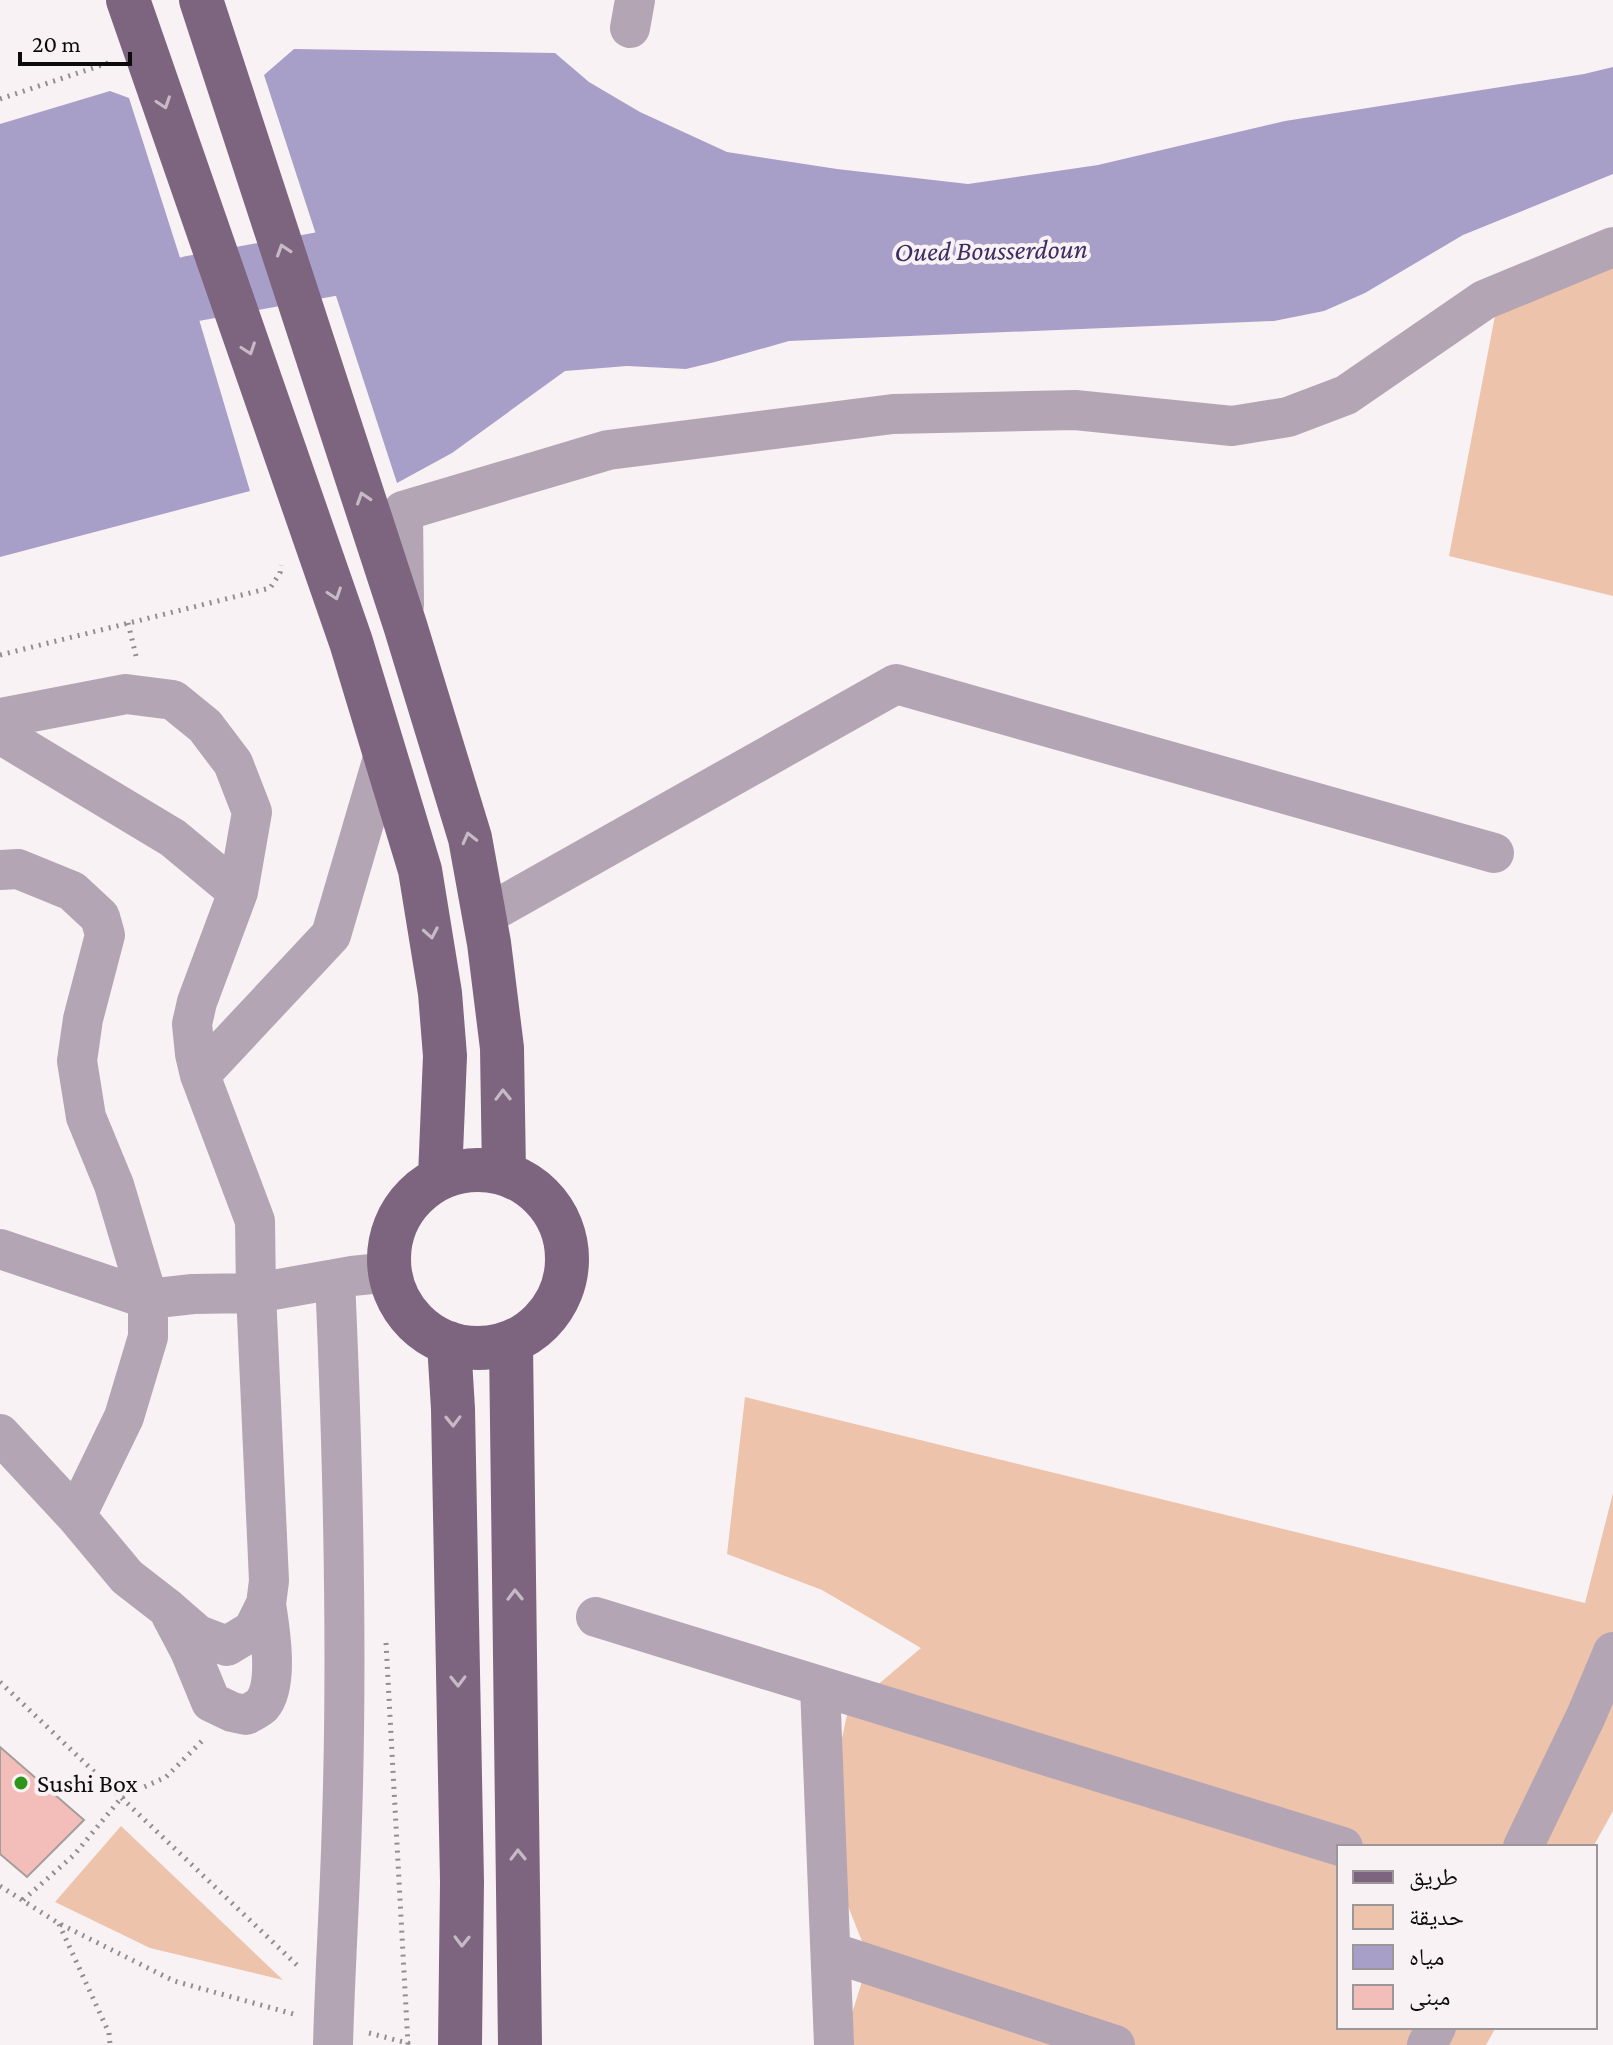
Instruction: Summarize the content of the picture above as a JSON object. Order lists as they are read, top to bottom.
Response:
{
  "water": ["Oued Bousserdoun"],
  "places": ["Sushi Box"],
  "legend": [
    "طريق",
    "حديقة",
    "مياه",
    "مبنى"
  ],
  "scale_bar": "20 m"
}
